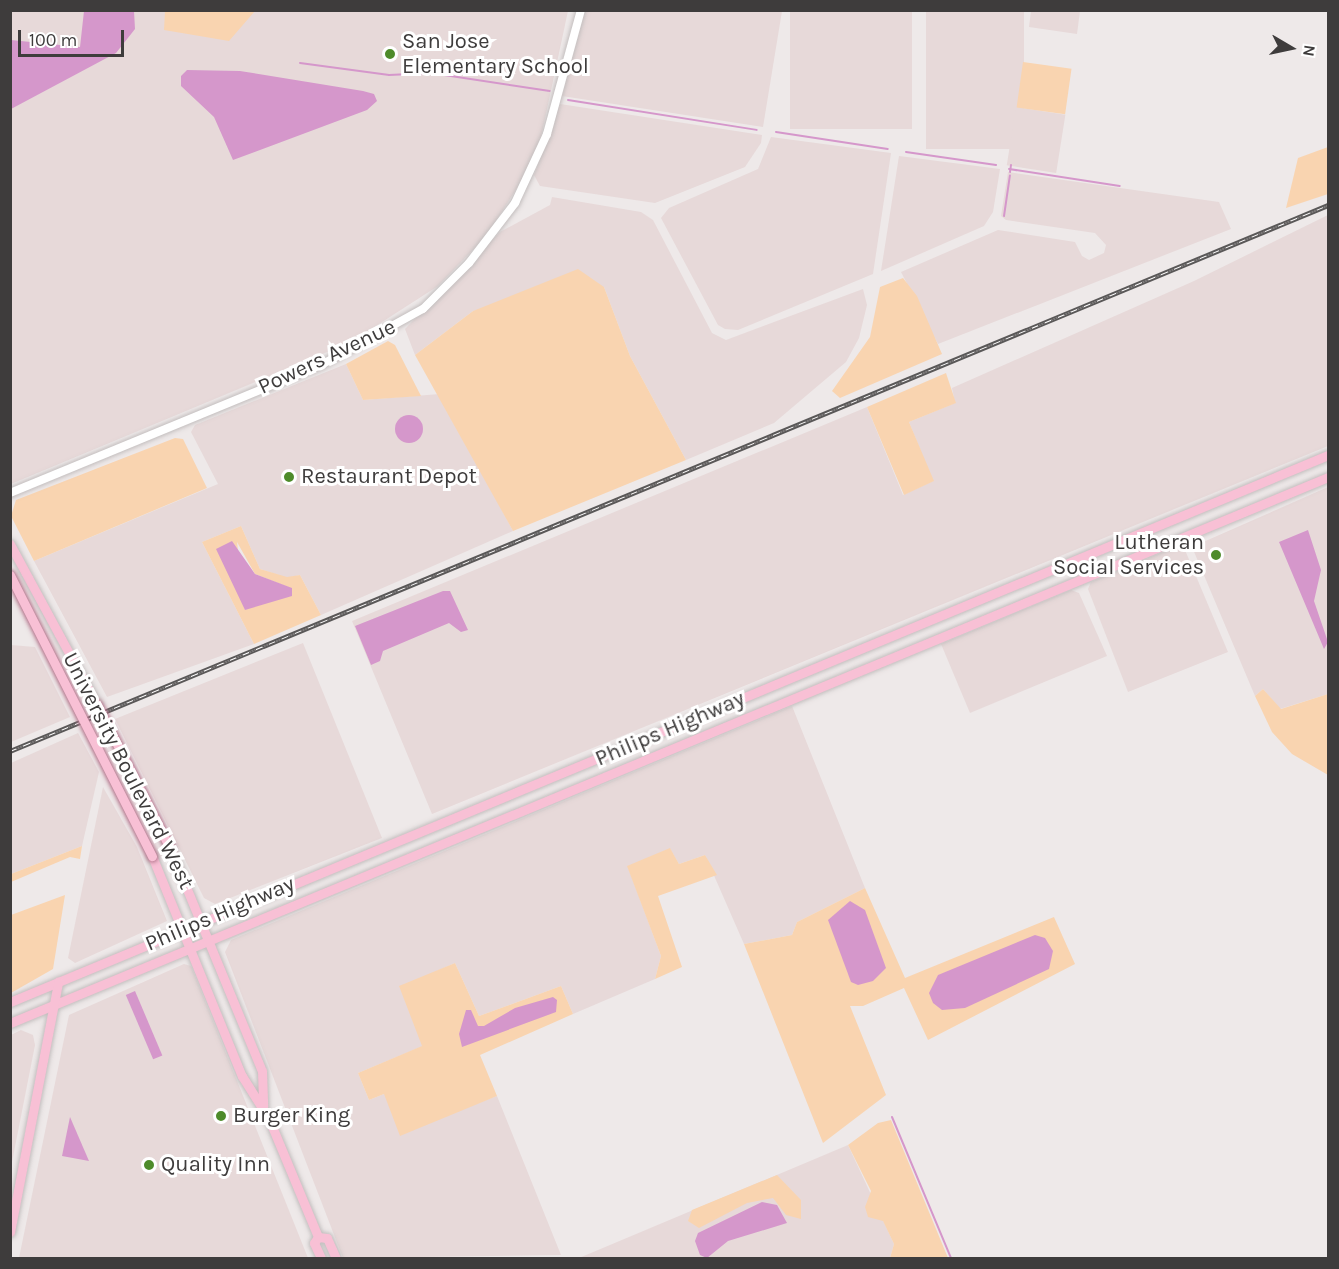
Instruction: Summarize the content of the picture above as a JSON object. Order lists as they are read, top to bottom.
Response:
{
  "streets": {
    "main road": ["Philips Highway", "University Boulevard West"],
    "street": ["Powers Avenue"]
  },
  "crossings": [
    ["Philips Highway", "University Boulevard West"]
  ],
  "places": [
    "San Jose Elementary School",
    "Restaurant Depot",
    "Lutheran Social Services",
    "Burger King",
    "Quality Inn"
  ],
  "scale_bar": "100 m",
  "north": "right"
}
